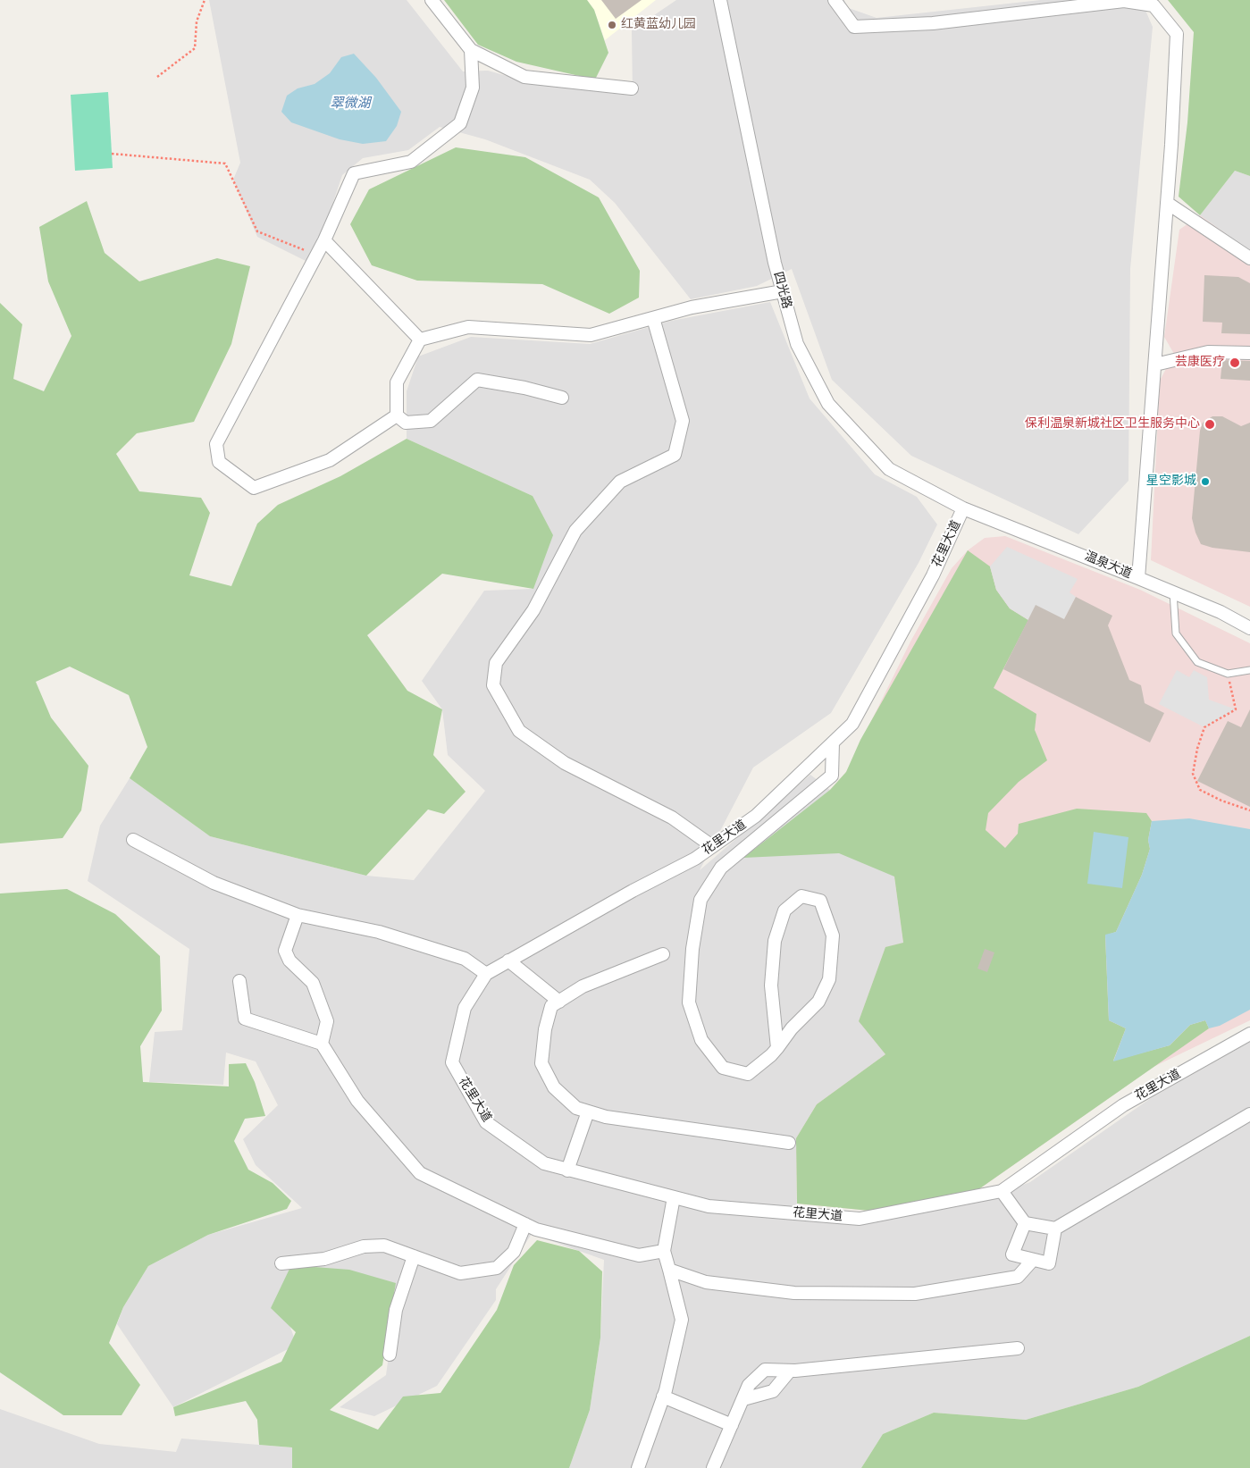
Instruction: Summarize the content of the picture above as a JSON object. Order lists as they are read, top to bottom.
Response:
{
  "streets": {
    "street": ["四光路", "花里大道", "温泉大道"]
  },
  "crossings": [
    ["四光路", "花里大道"],
    ["四光路", "温泉大道"],
    ["花里大道", "温泉大道"]
  ],
  "water": ["翠微湖"],
  "places": [
    "红黄蓝幼儿园",
    "芸康医疗",
    "保利温泉新城社区卫生服务中心",
    "星空影城"
  ]
}
